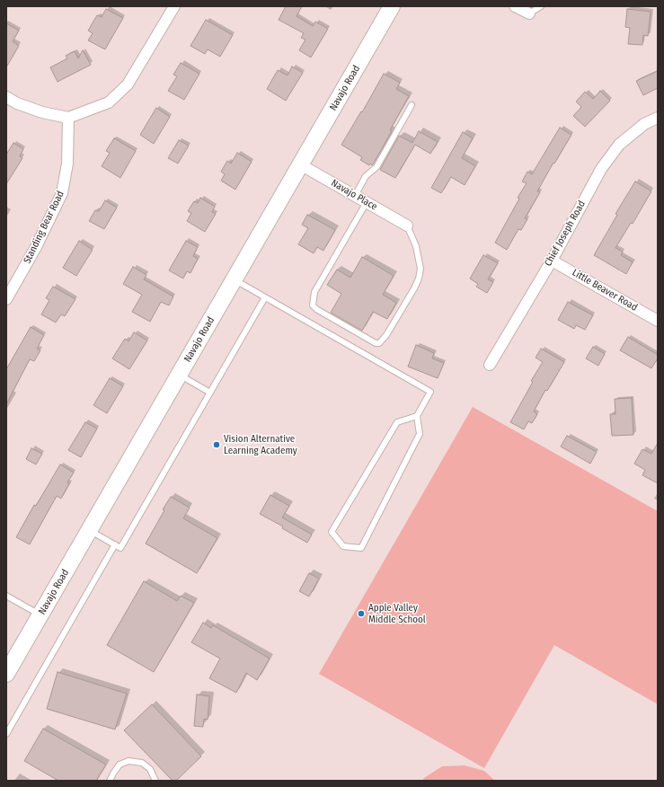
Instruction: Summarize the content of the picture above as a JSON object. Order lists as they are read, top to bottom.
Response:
{
  "streets": {
    "main road": ["Navajo Road"],
    "street": [
      "Navajo Place",
      "Standing Bear Road",
      "Chief Joseph Road",
      "Little Beaver Road"
    ]
  },
  "crossings": [
    ["Navajo Road", "Navajo Place"],
    ["Chief Joseph Road", "Little Beaver Road"]
  ],
  "places": ["Vision Alternative Learning Academy", "Apple Valley Middle School"]
}
